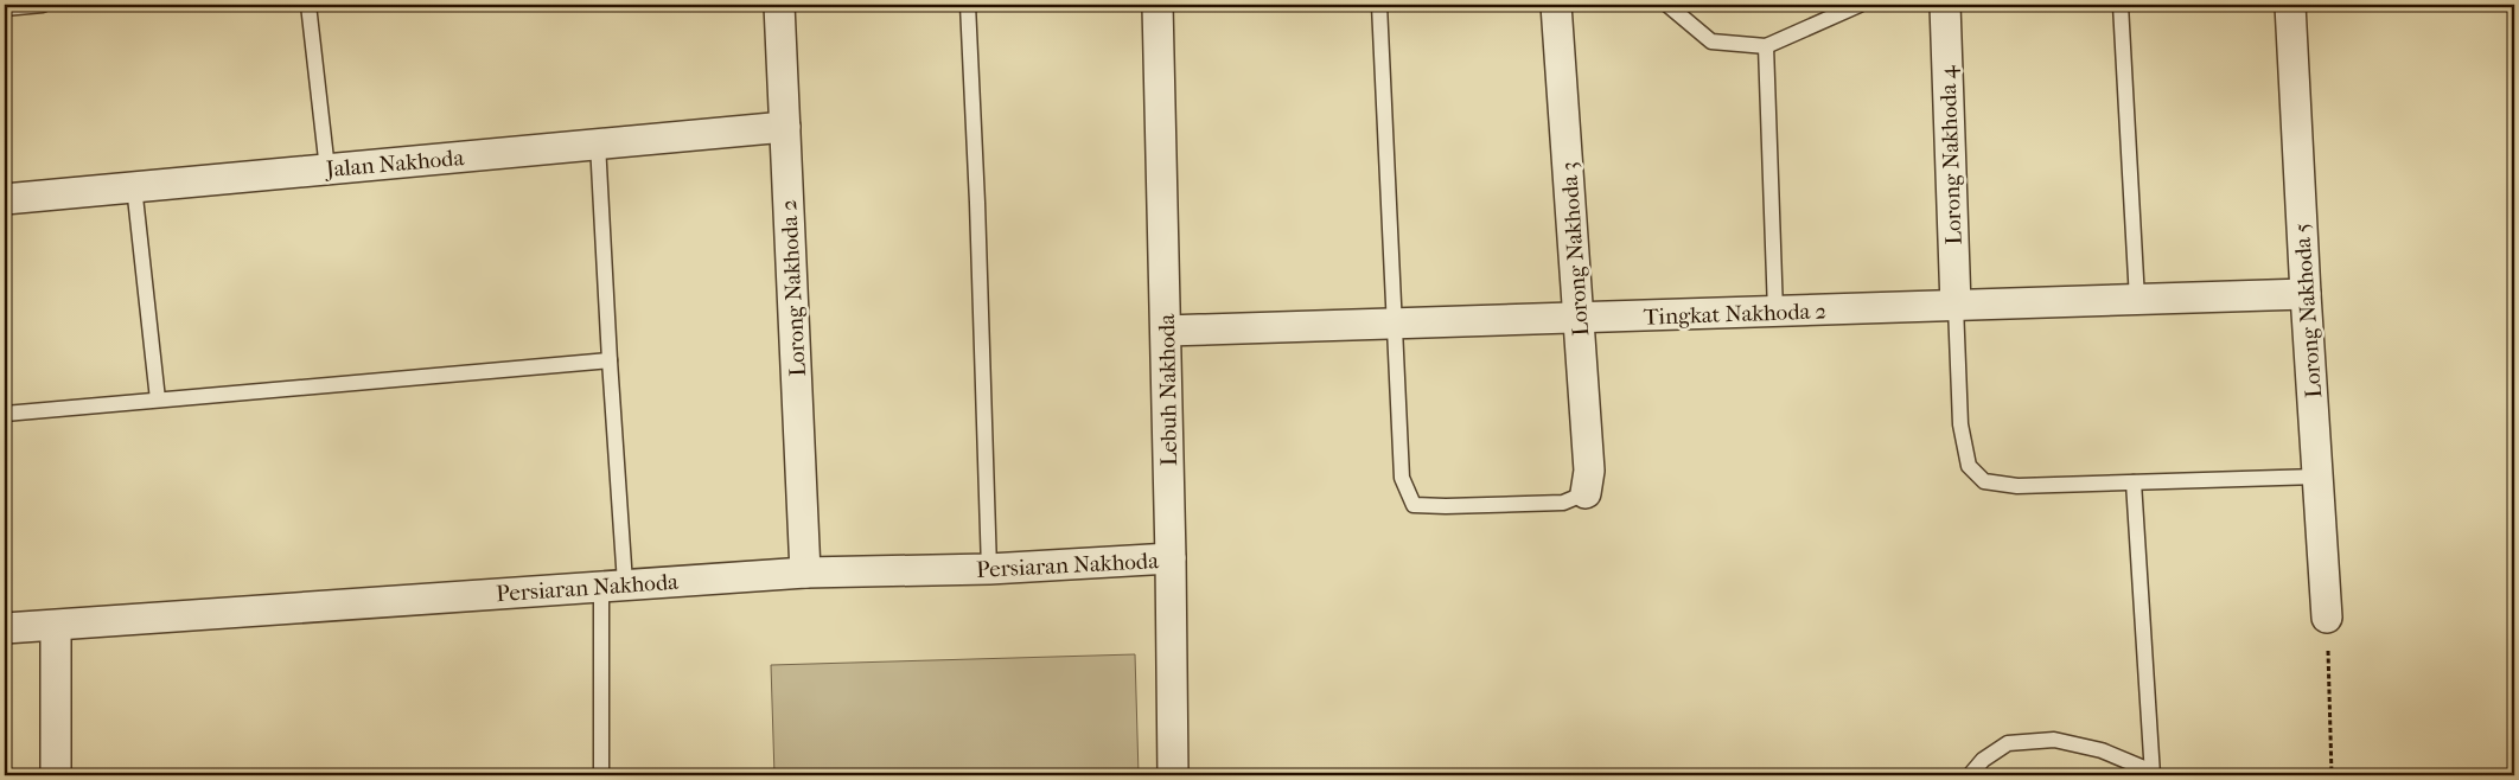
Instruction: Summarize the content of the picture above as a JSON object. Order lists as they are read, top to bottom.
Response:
{
  "streets": {
    "street": [
      "Lorong Nakhoda 4",
      "Jalan Nakhoda",
      "Lorong Nakhoda 3",
      "Lorong Nakhoda 2",
      "Lorong Nakhoda 5",
      "Tingkat Nakhoda 2",
      "Lebuh Nakhoda",
      "Persiaran Nakhoda"
    ]
  },
  "crossings": [
    ["Lorong Nakhoda 4", "Tingkat Nakhoda 2"],
    ["Jalan Nakhoda", "Lorong Nakhoda 2"],
    ["Lorong Nakhoda 3", "Tingkat Nakhoda 2"],
    ["Lorong Nakhoda 2", "Persiaran Nakhoda"],
    ["Lorong Nakhoda 5", "Tingkat Nakhoda 2"],
    ["Tingkat Nakhoda 2", "Lebuh Nakhoda"],
    ["Lebuh Nakhoda", "Persiaran Nakhoda"]
  ]
}
